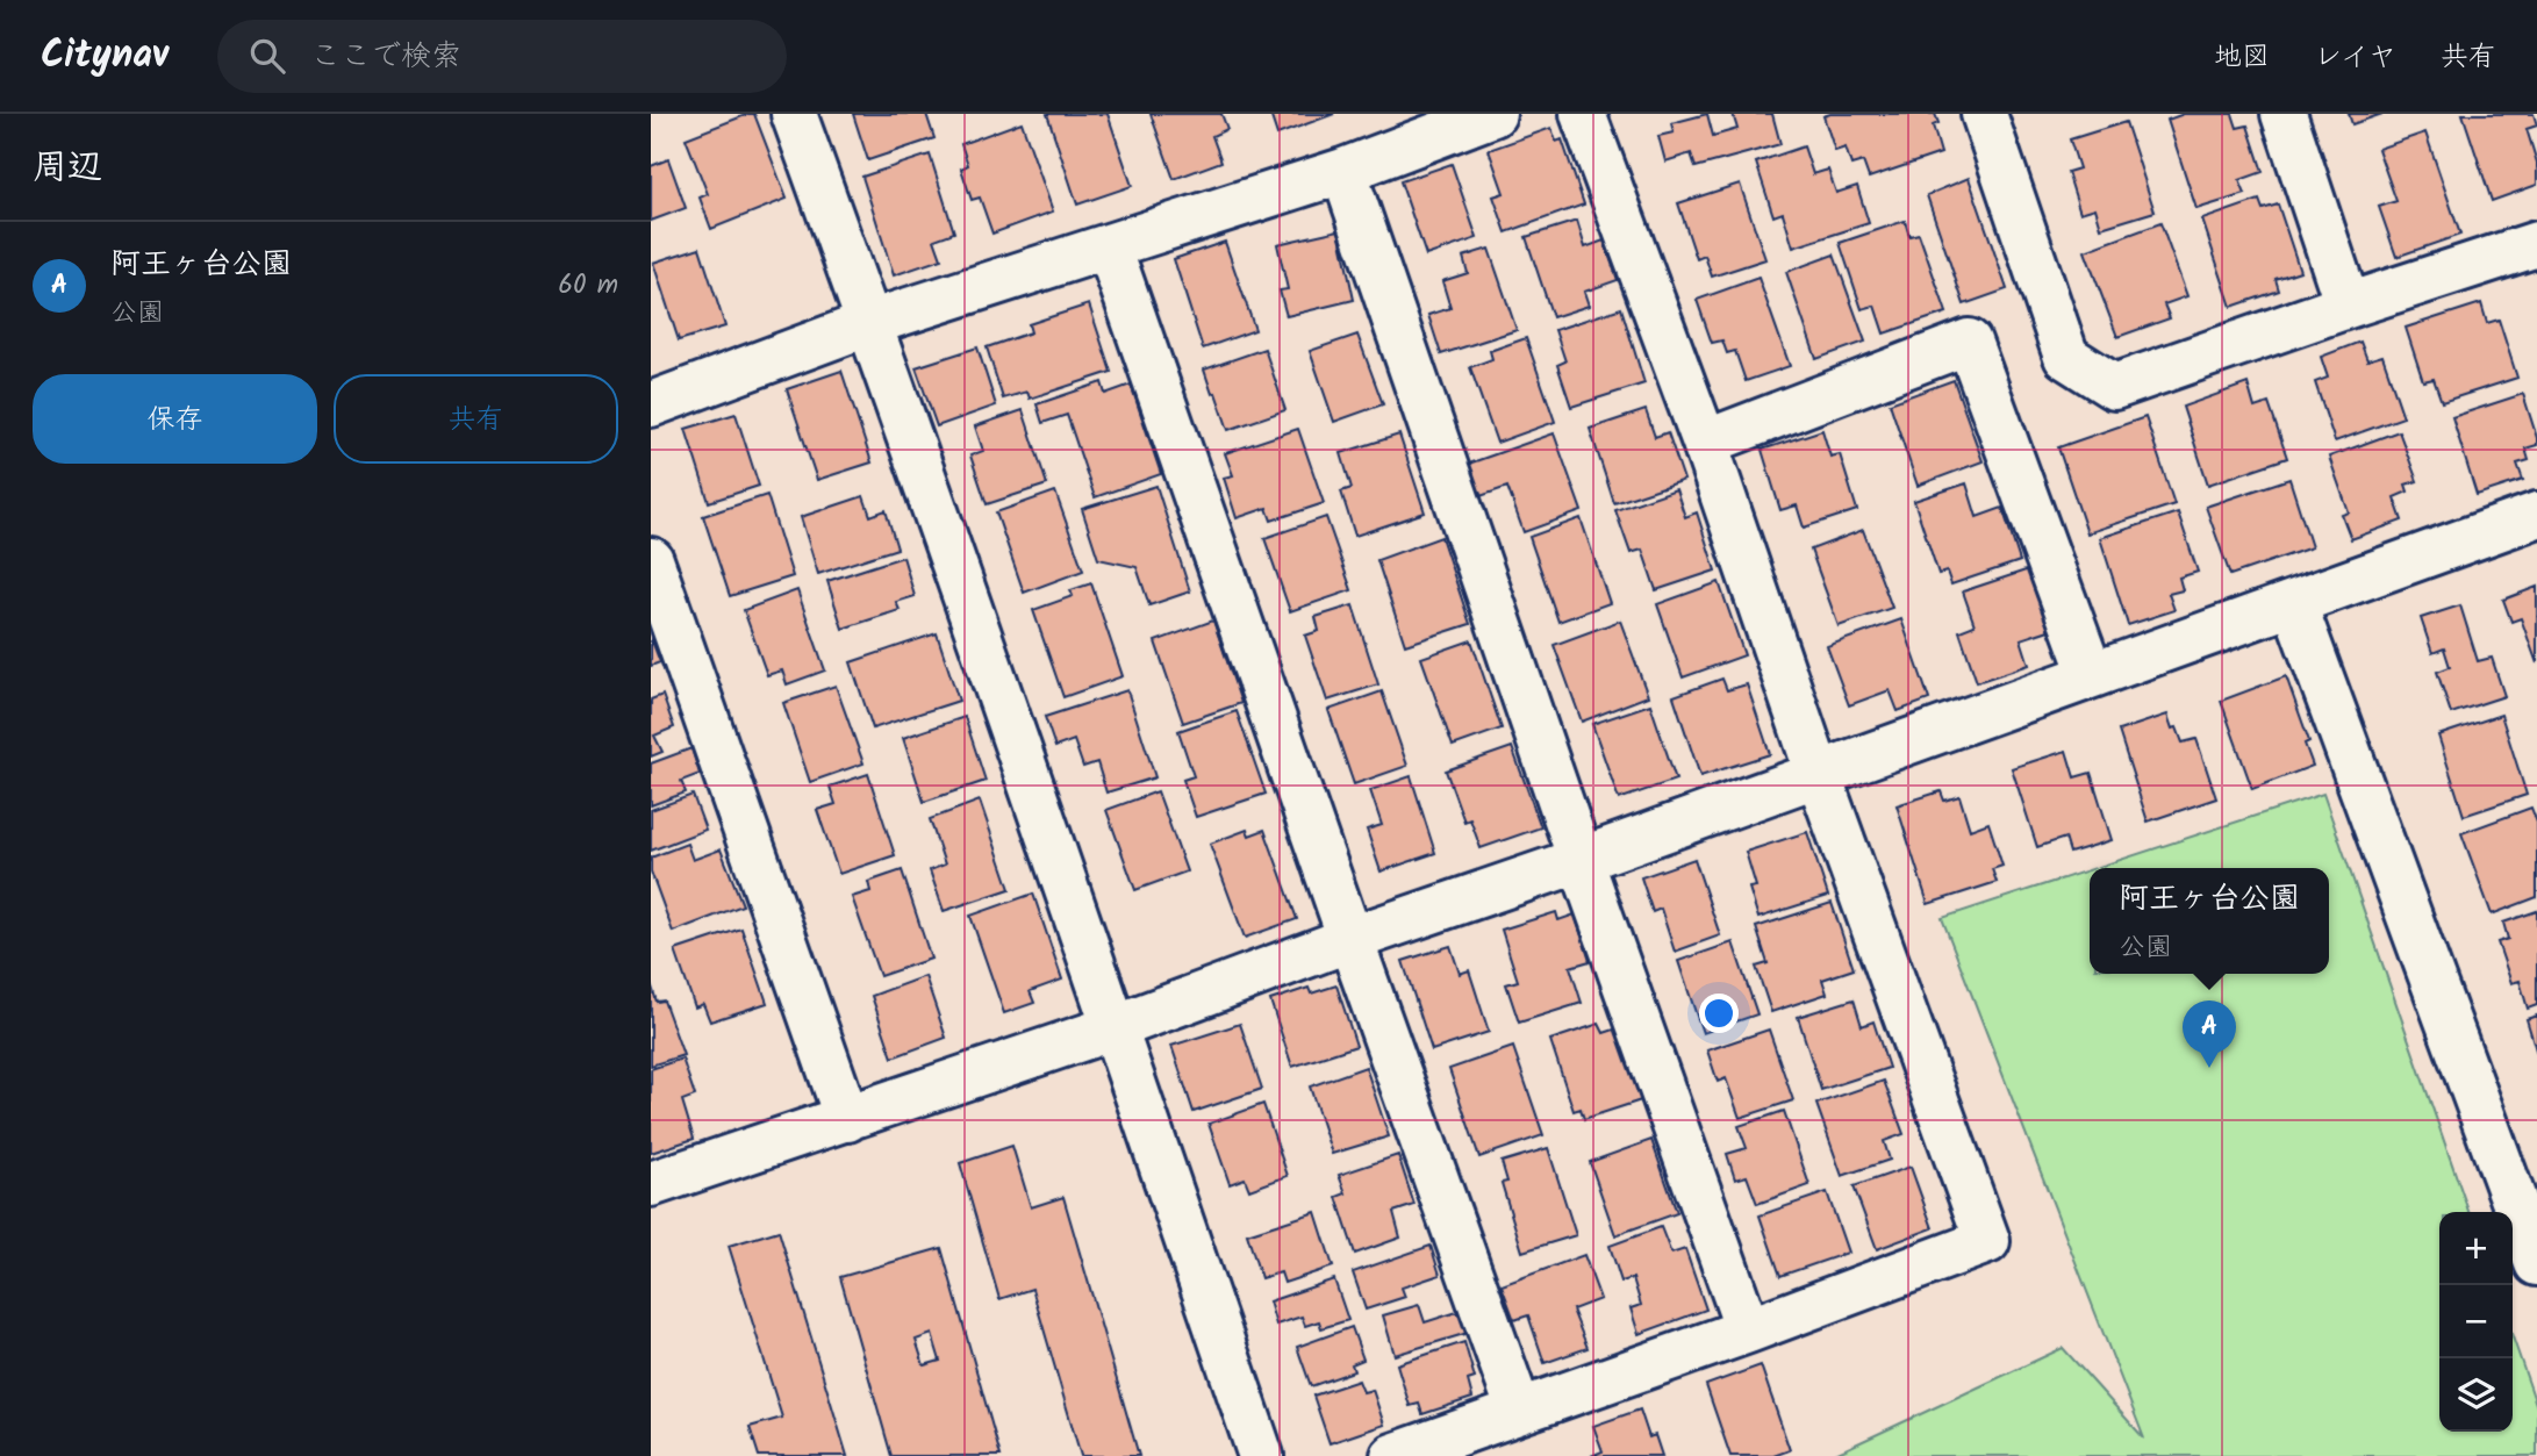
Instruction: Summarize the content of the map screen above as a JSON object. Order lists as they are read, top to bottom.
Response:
{
  "page": {
    "header": "Citynav",
    "search": "ここで検索",
    "nav": ["地図", "レイヤ", "共有"],
    "heading": "周辺",
    "list": [
      {
        "mark": "A",
        "name": "阿王ヶ台公園",
        "note": "公園",
        "value": "60 m"
      }
    ],
    "buttons": ["保存", "共有"],
    "popup": ["阿王ヶ台公園", "公園"],
    "pins": "A",
    "map_buttons": ["+", "−"]
  }
}
